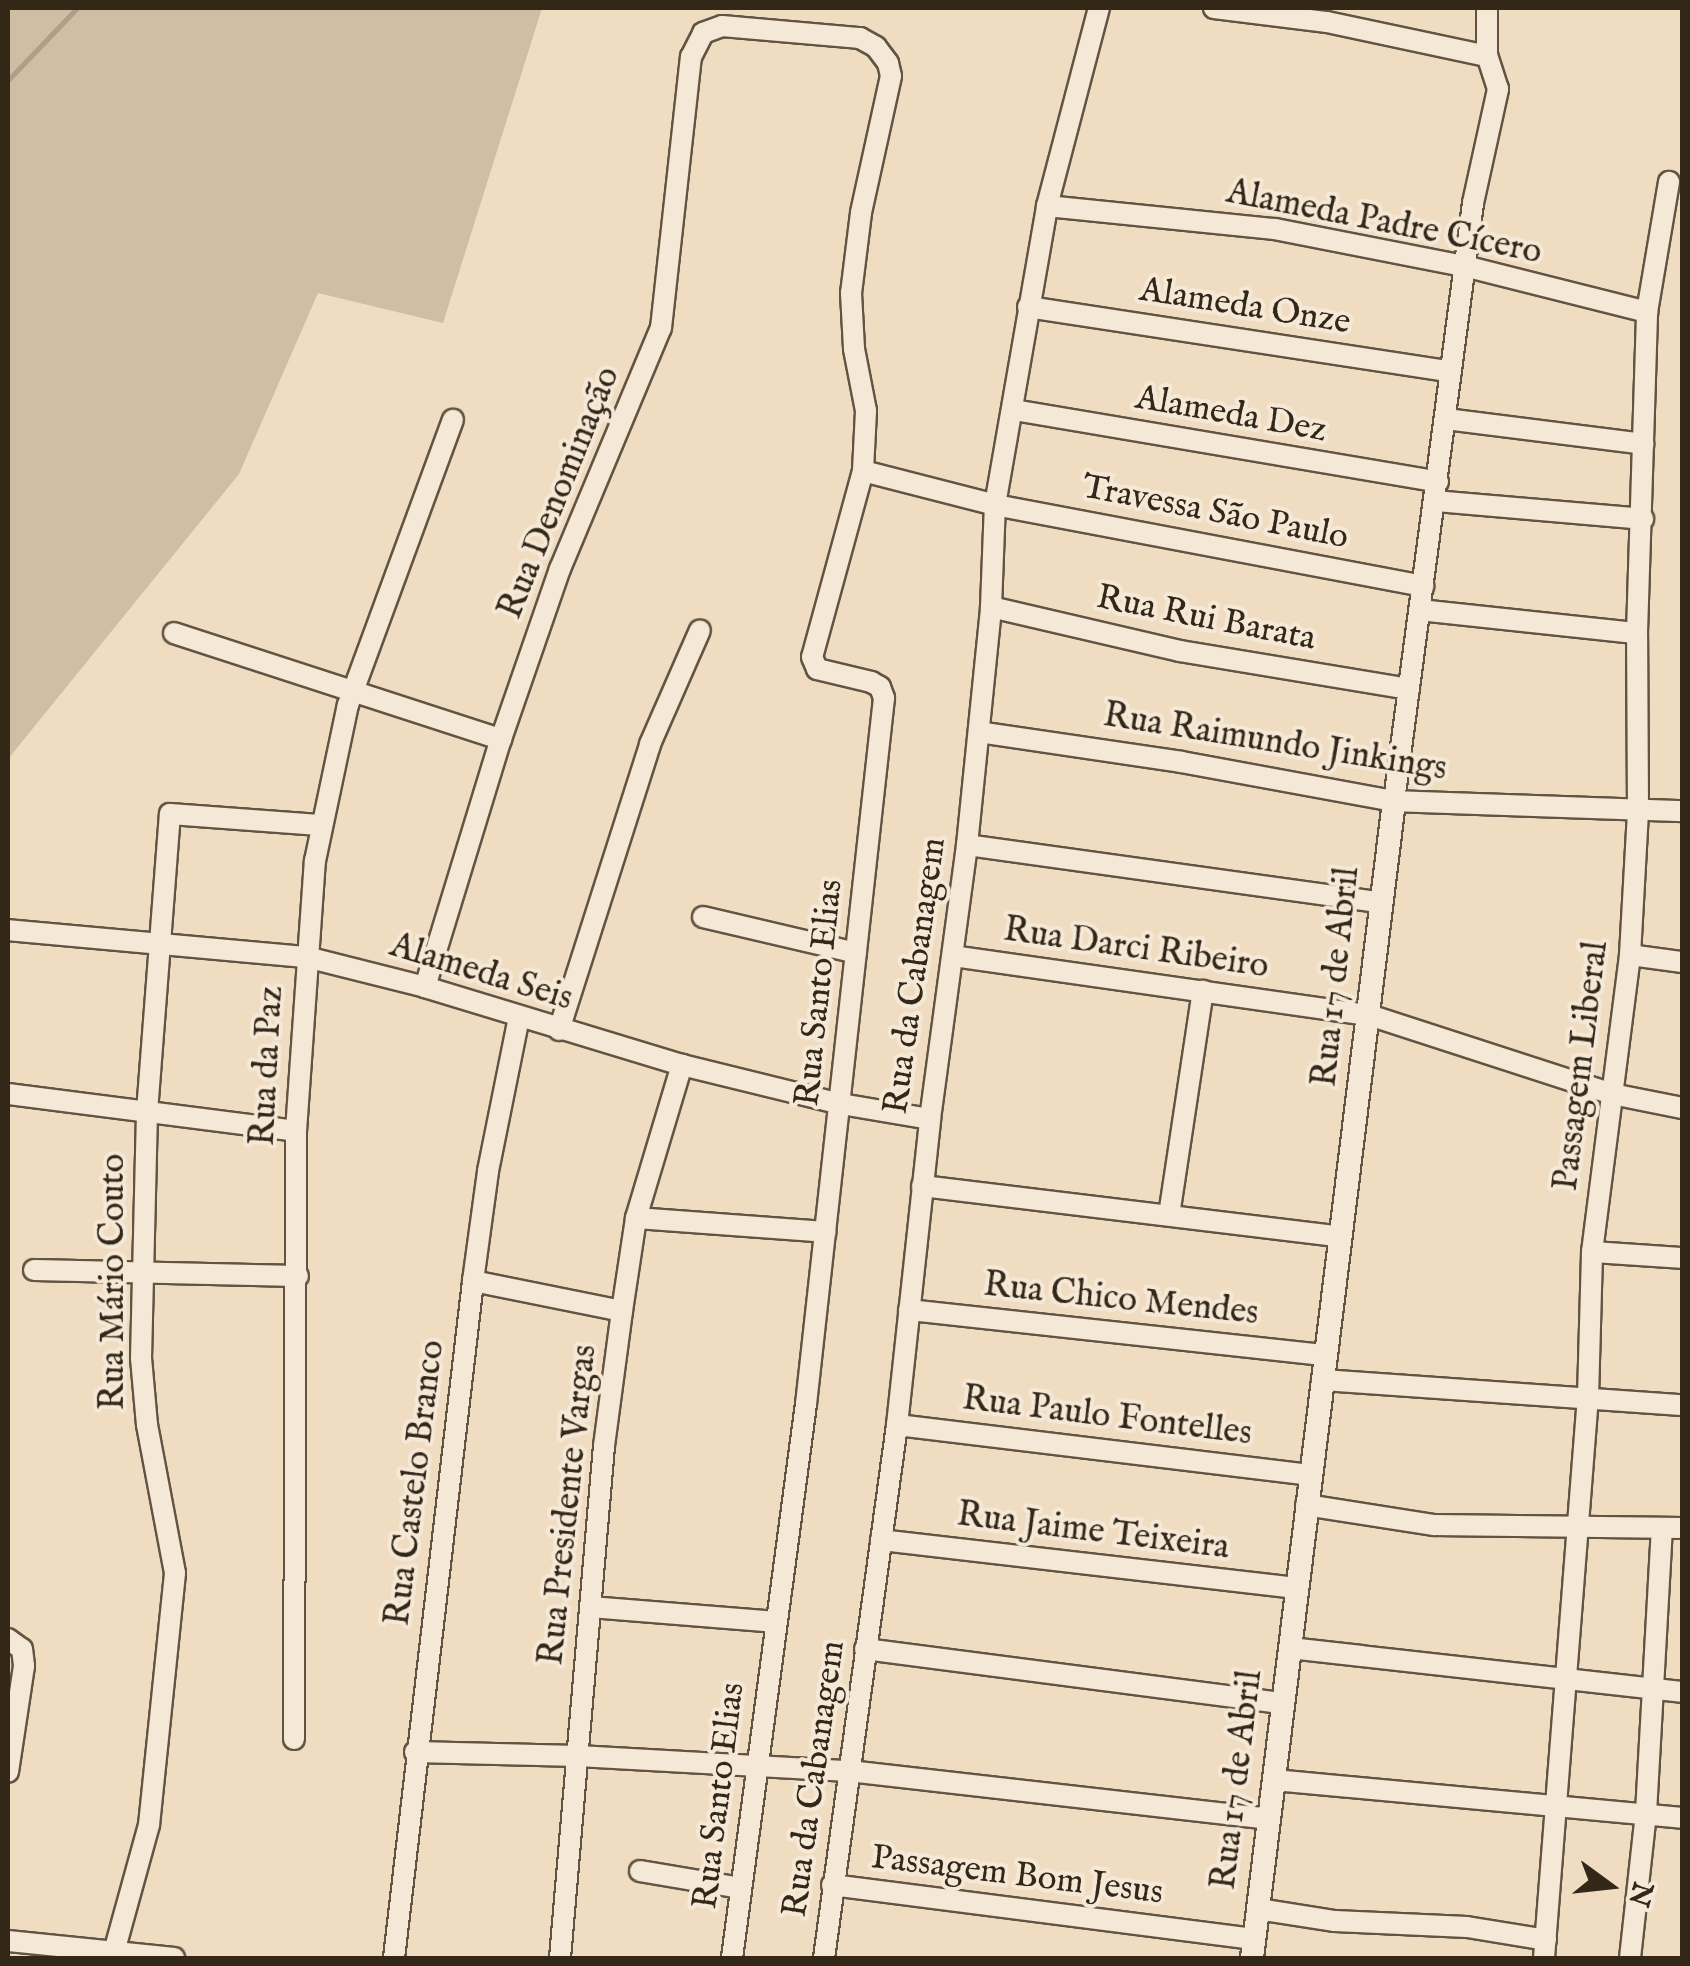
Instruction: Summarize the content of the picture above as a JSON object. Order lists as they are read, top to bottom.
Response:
{
  "streets": {
    "street": [
      "Alameda Padre Cícero",
      "Alameda Onze",
      "Alameda Dez",
      "Rua Denominação",
      "Travessa São Paulo",
      "Rua Rui Barata",
      "Rua Raimundo Jinkings",
      "Rua Darci Ribeiro",
      "Alameda Seis",
      "Rua da Cabanagem",
      "Rua 17 de Abril",
      "Rua Santo Elias",
      "Rua da Paz",
      "Passagem Liberal",
      "Rua Mário Couto",
      "Rua Chico Mendes",
      "Rua Paulo Fontelles",
      "Rua Castelo Branco",
      "Rua Presidente Vargas",
      "Rua Jaime Teixeira",
      "Passagem Bom Jesus"
    ]
  },
  "crossings": [
    ["Alameda Padre Cícero", "Rua da Cabanagem"],
    ["Alameda Padre Cícero", "Rua 17 de Abril"],
    ["Alameda Padre Cícero", "Passagem Liberal"],
    ["Alameda Onze", "Rua da Cabanagem"],
    ["Alameda Onze", "Rua 17 de Abril"],
    ["Alameda Dez", "Rua da Cabanagem"],
    ["Alameda Dez", "Rua 17 de Abril"],
    ["Alameda Dez", "Passagem Liberal"],
    ["Rua Denominação", "Alameda Seis"],
    ["Rua Denominação", "Rua Santo Elias"],
    ["Travessa São Paulo", "Rua da Cabanagem"],
    ["Travessa São Paulo", "Rua 17 de Abril"],
    ["Travessa São Paulo", "Rua Santo Elias"],
    ["Rua Rui Barata", "Rua da Cabanagem"],
    ["Rua Rui Barata", "Rua 17 de Abril"],
    ["Rua Raimundo Jinkings", "Rua da Cabanagem"],
    ["Rua Raimundo Jinkings", "Rua 17 de Abril"],
    ["Rua Raimundo Jinkings", "Passagem Liberal"],
    ["Rua Darci Ribeiro", "Rua da Cabanagem"],
    ["Rua Darci Ribeiro", "Rua 17 de Abril"],
    ["Rua Darci Ribeiro", "Passagem Liberal"],
    ["Alameda Seis", "Rua da Cabanagem"],
    ["Alameda Seis", "Rua Santo Elias"],
    ["Alameda Seis", "Rua da Paz"],
    ["Alameda Seis", "Rua Mário Couto"],
    ["Alameda Seis", "Rua Castelo Branco"],
    ["Alameda Seis", "Rua Presidente Vargas"],
    ["Rua da Cabanagem", "Rua Chico Mendes"],
    ["Rua da Cabanagem", "Rua Paulo Fontelles"],
    ["Rua da Cabanagem", "Rua Jaime Teixeira"],
    ["Rua da Cabanagem", "Passagem Bom Jesus"],
    ["Rua 17 de Abril", "Rua Chico Mendes"],
    ["Rua 17 de Abril", "Rua Paulo Fontelles"],
    ["Rua 17 de Abril", "Rua Jaime Teixeira"],
    ["Rua 17 de Abril", "Passagem Bom Jesus"],
    ["Rua da Paz", "Rua Mário Couto"]
  ],
  "north": "right"
}
